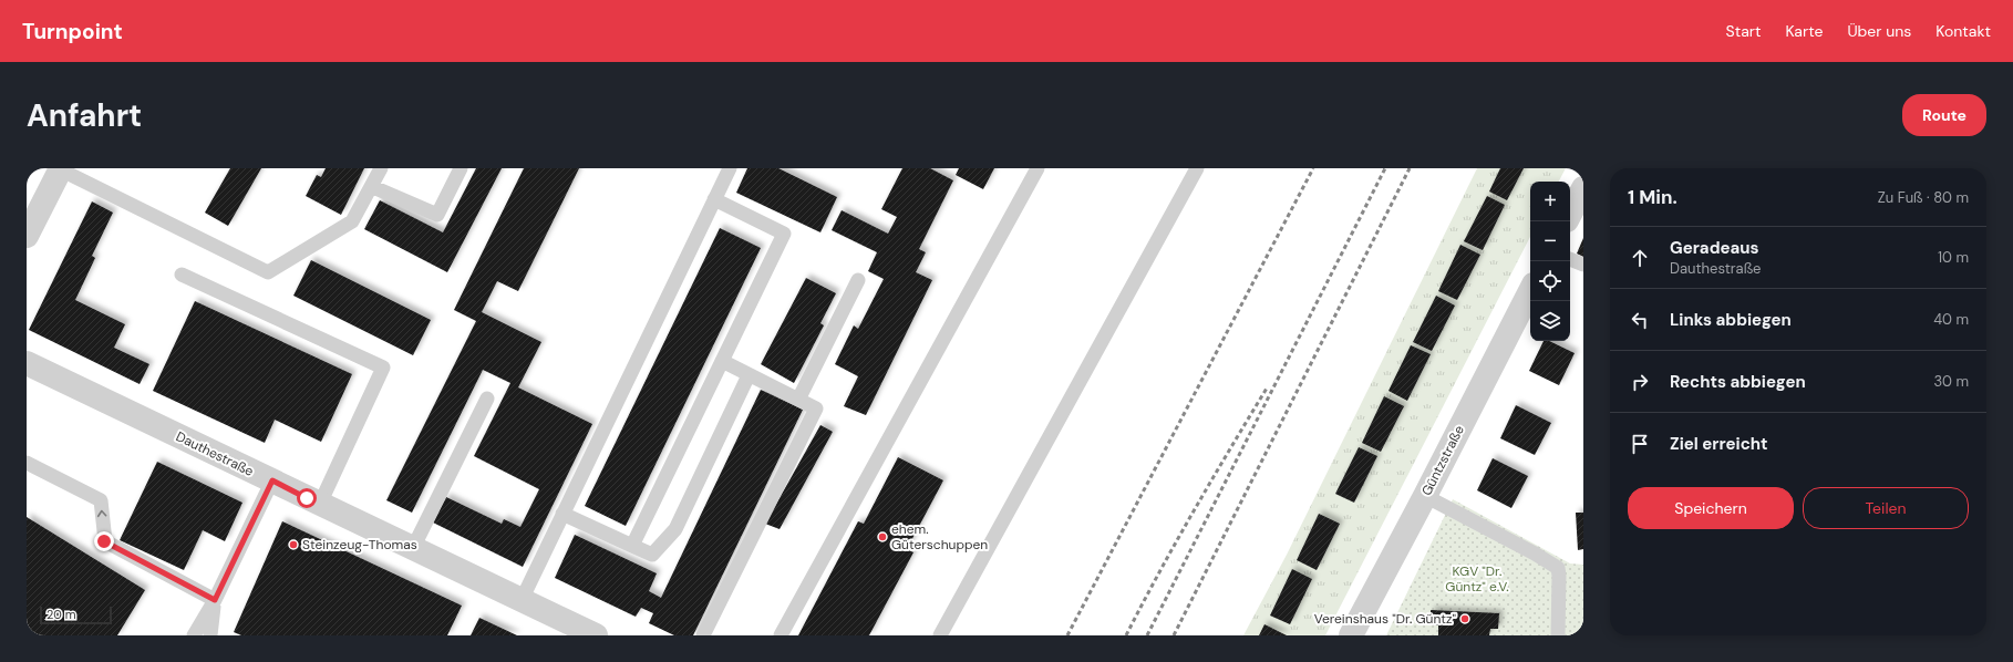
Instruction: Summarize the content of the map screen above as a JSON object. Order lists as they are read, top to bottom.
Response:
{
  "streets": {
    "street": ["Dauthestraße", "Güntzstraße"]
  },
  "parks": ["KGV \"Dr. Güntz\" e.V."],
  "places": ["ehem. Güterschuppen", "Steinzeug-Thomas", "Vereinshaus \"Dr. Güntz\""],
  "scale_bar": "20 m",
  "page": {
    "header": "Turnpoint",
    "nav": [
      "Start",
      "Karte",
      "Über uns",
      "Kontakt"
    ],
    "buttons": [
      "Route",
      ["Speichern", "Teilen"]
    ],
    "title": "Anfahrt",
    "heading": ["1 Min.", "Zu Fuß · 80 m"],
    "map_buttons": ["+", "−"],
    "list": [
      ["Geradeaus", "Dauthestraße", "10 m"],
      ["Links abbiegen", "40 m"],
      ["Rechts abbiegen", "30 m"],
      "Ziel erreicht"
    ],
    "scale": "20 m"
  }
}
